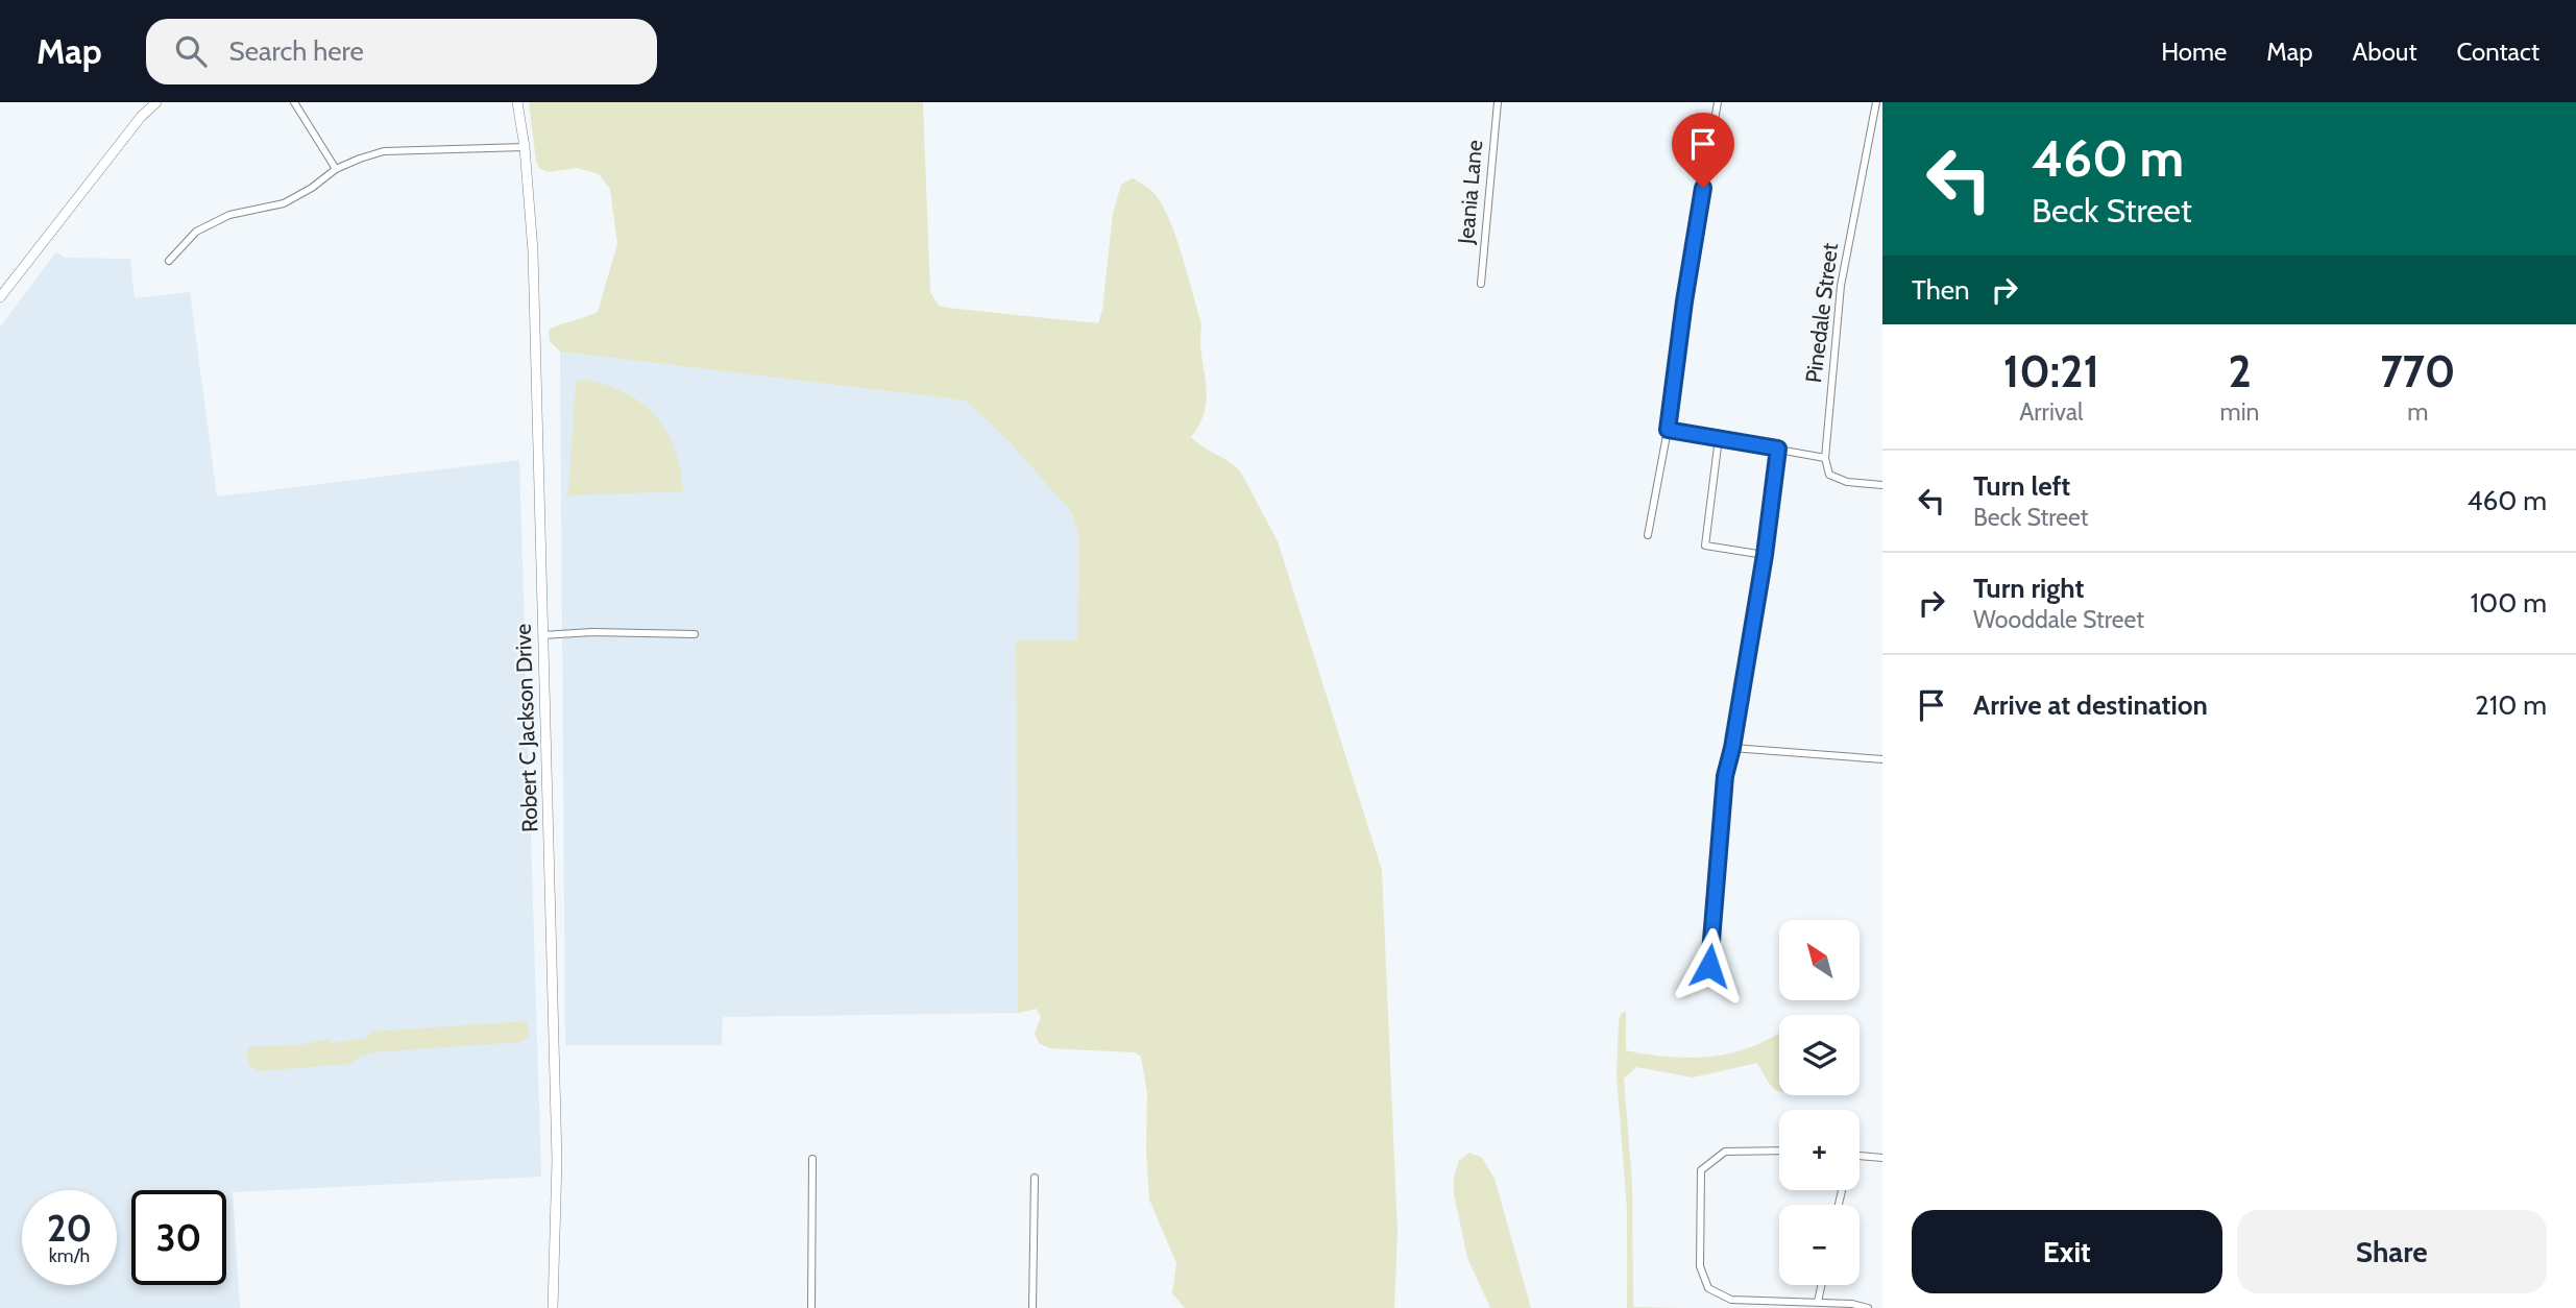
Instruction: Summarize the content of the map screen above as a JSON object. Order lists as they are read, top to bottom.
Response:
{
  "streets": {
    "main road": ["Robert C Jackson Drive"],
    "street": ["Jeania Lane", "Pinedale Street"]
  },
  "north": "top left",
  "page": {
    "header": "Map",
    "search": "Search here",
    "nav": [
      "Home",
      "Map",
      "About",
      "Contact"
    ],
    "turn": ["460 m", "Beck Street"],
    "then": "Then",
    "eta": [
      "10:21",
      "Arrival",
      "2",
      "min",
      "770",
      "m"
    ],
    "list": [
      {
        "name": "Turn left",
        "note": "Beck Street",
        "value": "460 m"
      },
      {
        "name": "Turn right",
        "note": "Wooddale Street",
        "value": "100 m"
      },
      {
        "name": "Arrive at destination",
        "value": "210 m"
      }
    ],
    "map_buttons": ["+", "−"],
    "speed": "20 km/h",
    "limit": "30",
    "buttons": ["Exit", "Share"]
  }
}
